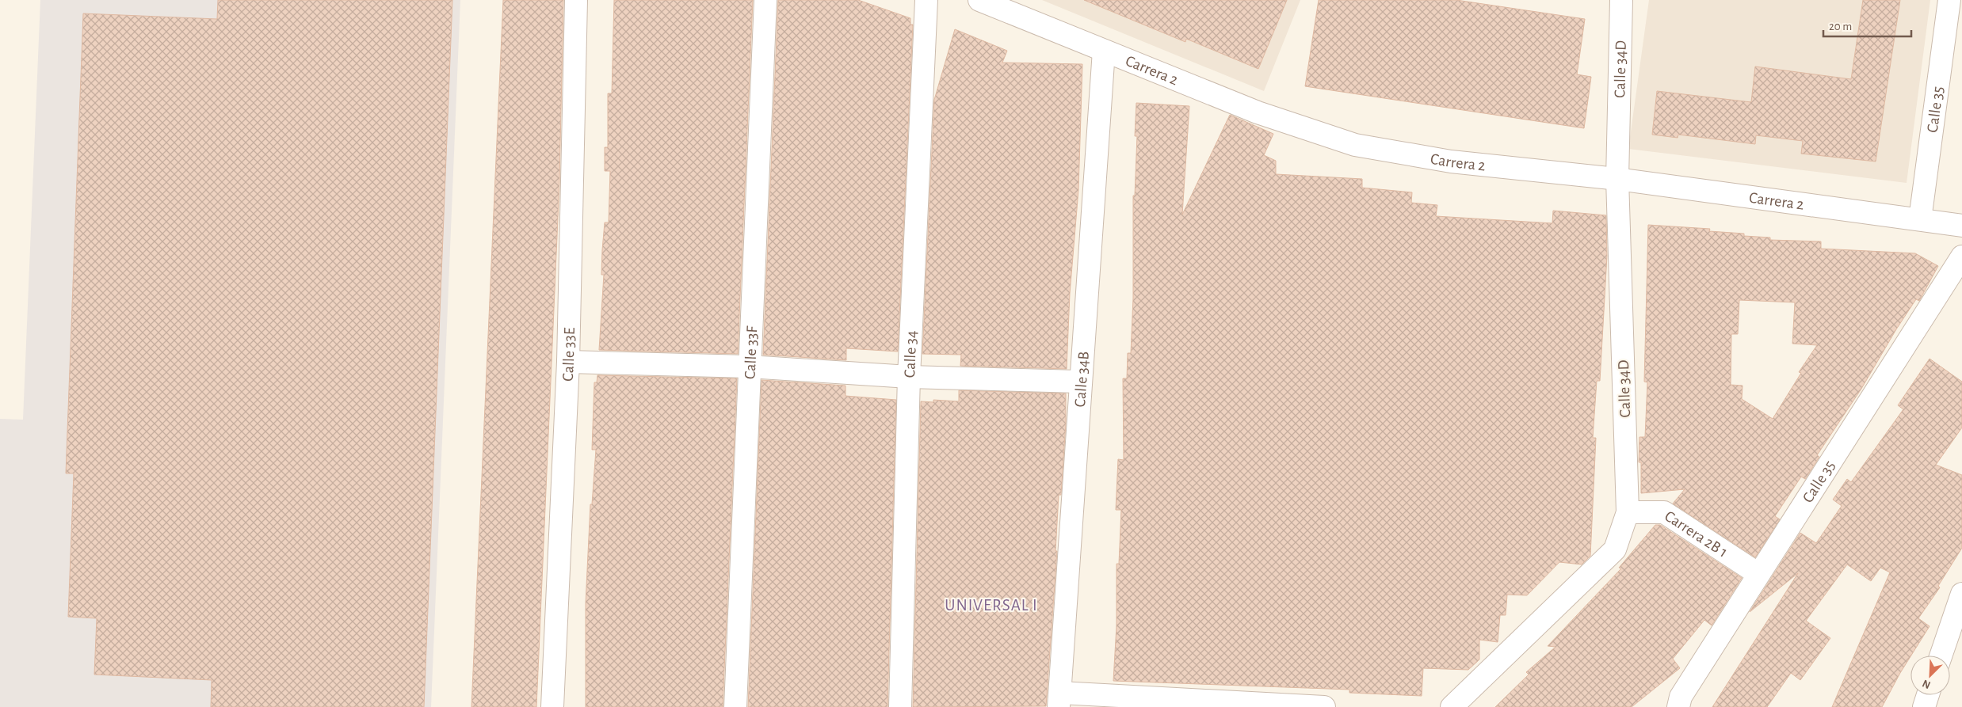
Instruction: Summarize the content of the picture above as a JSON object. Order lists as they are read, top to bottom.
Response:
{
  "streets": {
    "street": [
      "Calle 34D",
      "Carrera 2",
      "Calle 35",
      "Calle 33F",
      "Calle 34",
      "Calle 33E",
      "Calle 34B",
      "Carrera 2B 1"
    ]
  },
  "crossings": [
    ["Calle 34D", "Carrera 2"],
    ["Calle 34D", "Carrera 2B 1"],
    ["Carrera 2", "Calle 35"],
    ["Carrera 2", "Calle 34B"],
    ["Calle 35", "Carrera 2B 1"]
  ],
  "districts": ["UNIVERSAL I"],
  "scale_bar": "20 m",
  "north": "bottom left"
}
